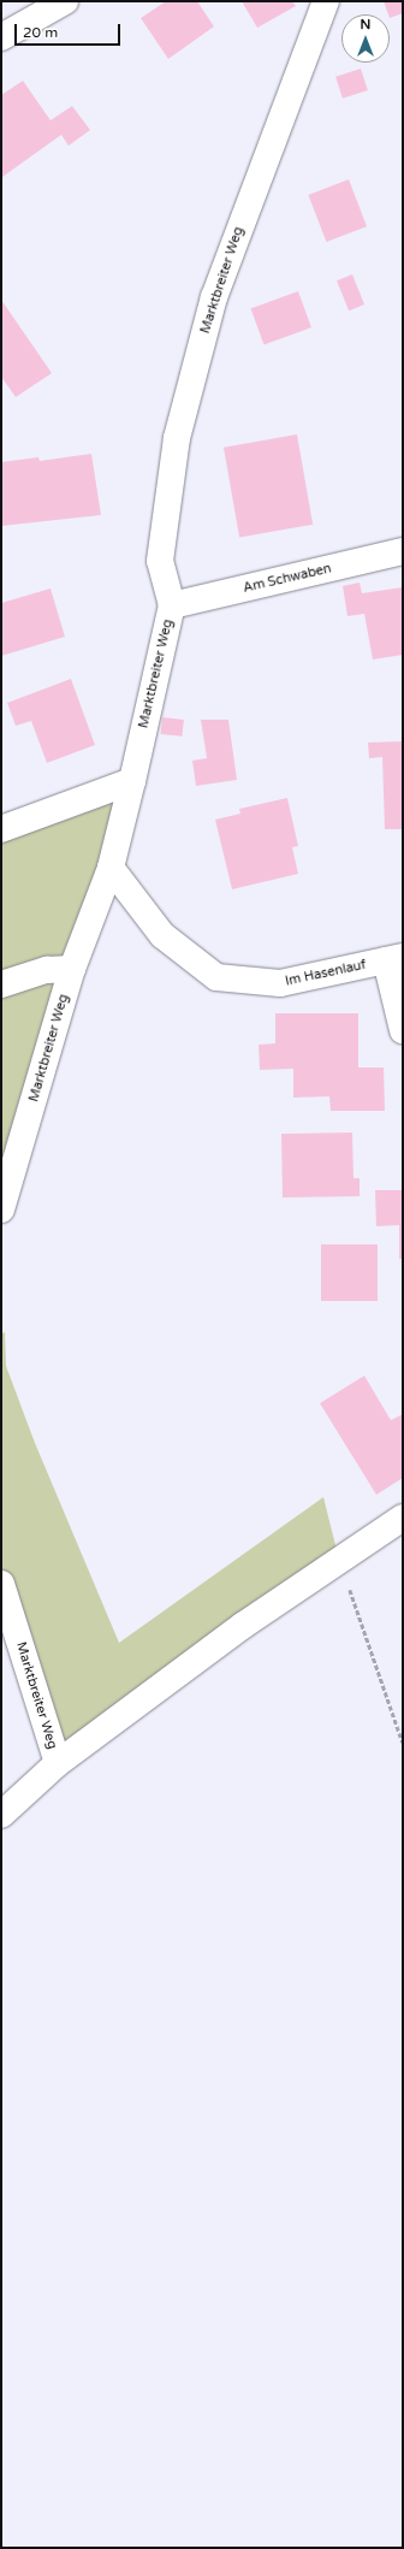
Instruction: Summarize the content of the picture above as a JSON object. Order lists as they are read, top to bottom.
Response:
{
  "streets": {
    "street": ["Marktbreiter Weg", "Am Schwaben", "Im Hasenlauf"]
  },
  "crossings": [
    ["Marktbreiter Weg", "Am Schwaben"],
    ["Marktbreiter Weg", "Im Hasenlauf"]
  ],
  "scale_bar": "20 m",
  "north": "top"
}
